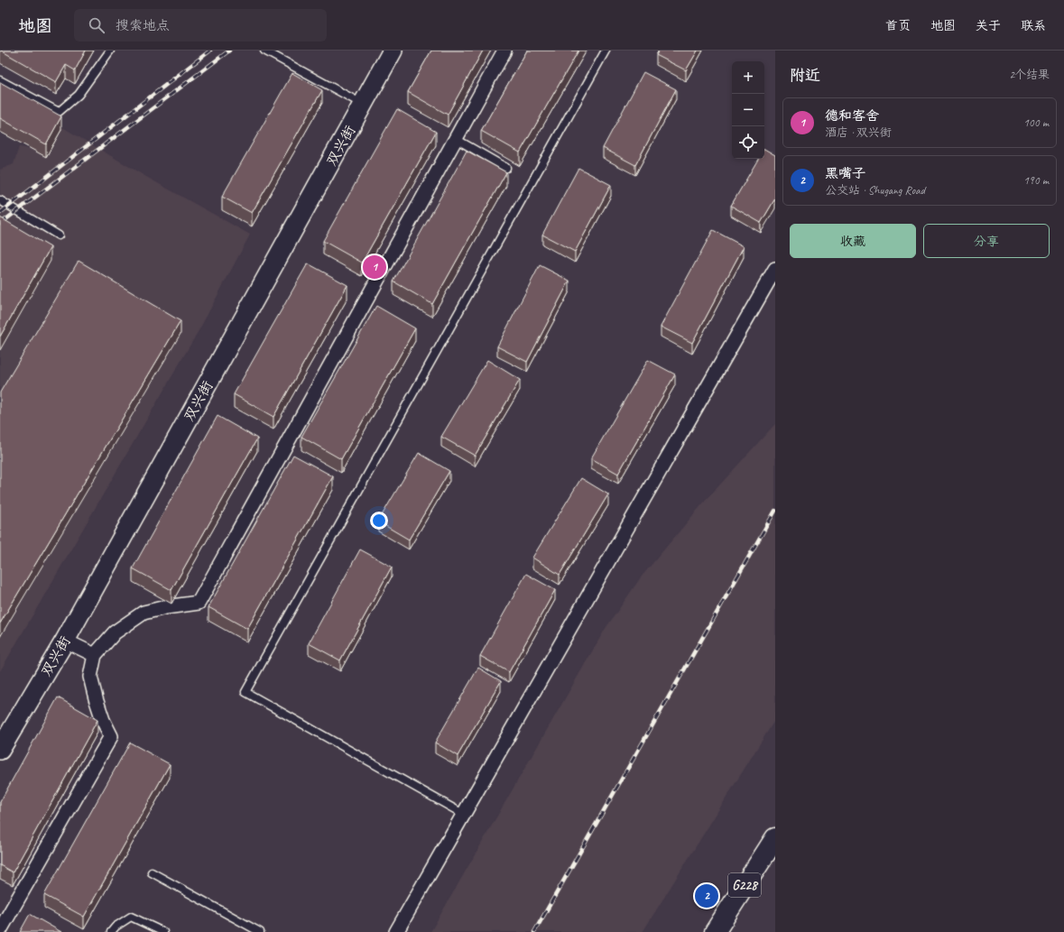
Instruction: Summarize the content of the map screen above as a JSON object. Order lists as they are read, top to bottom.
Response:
{
  "streets": {
    "highway": ["G228"],
    "street": ["双兴街"]
  },
  "page": {
    "header": "地图",
    "search": "搜索地点",
    "nav": [
      "首页",
      "地图",
      "关于",
      "联系"
    ],
    "heading": ["附近", "2个结果"],
    "map_buttons": ["+", "−"],
    "list": [
      {
        "mark": "1",
        "name": "德和客舍",
        "note": "酒店 · 双兴街",
        "value": "100 m"
      },
      {
        "mark": "2",
        "name": "黑嘴子",
        "note": "公交站 · Shugang Road",
        "value": "190 m"
      }
    ],
    "buttons": ["收藏", "分享"],
    "pins": ["1", "2"]
  }
}
